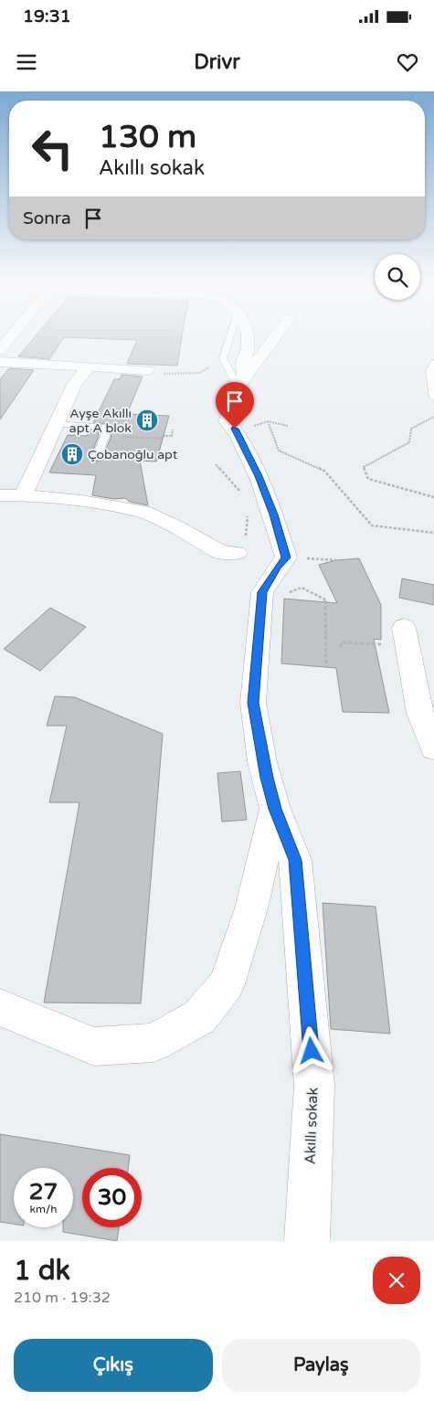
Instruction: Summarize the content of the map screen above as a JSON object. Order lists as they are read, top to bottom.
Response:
{
  "streets": {
    "street": ["Akıllı sokak"]
  },
  "places": {
    "building": ["Ayşe Akıllı apt A blok", "Çobanoğlu apt"]
  },
  "page": {
    "status": "19:31",
    "header": "Drivr",
    "turn": ["130 m", "Akıllı sokak"],
    "then": "Sonra",
    "speed": "27 km/h",
    "limit": "30",
    "heading": ["1 dk", "210 m · 19:32"],
    "buttons": ["Çıkış", "Paylaş"]
  }
}
